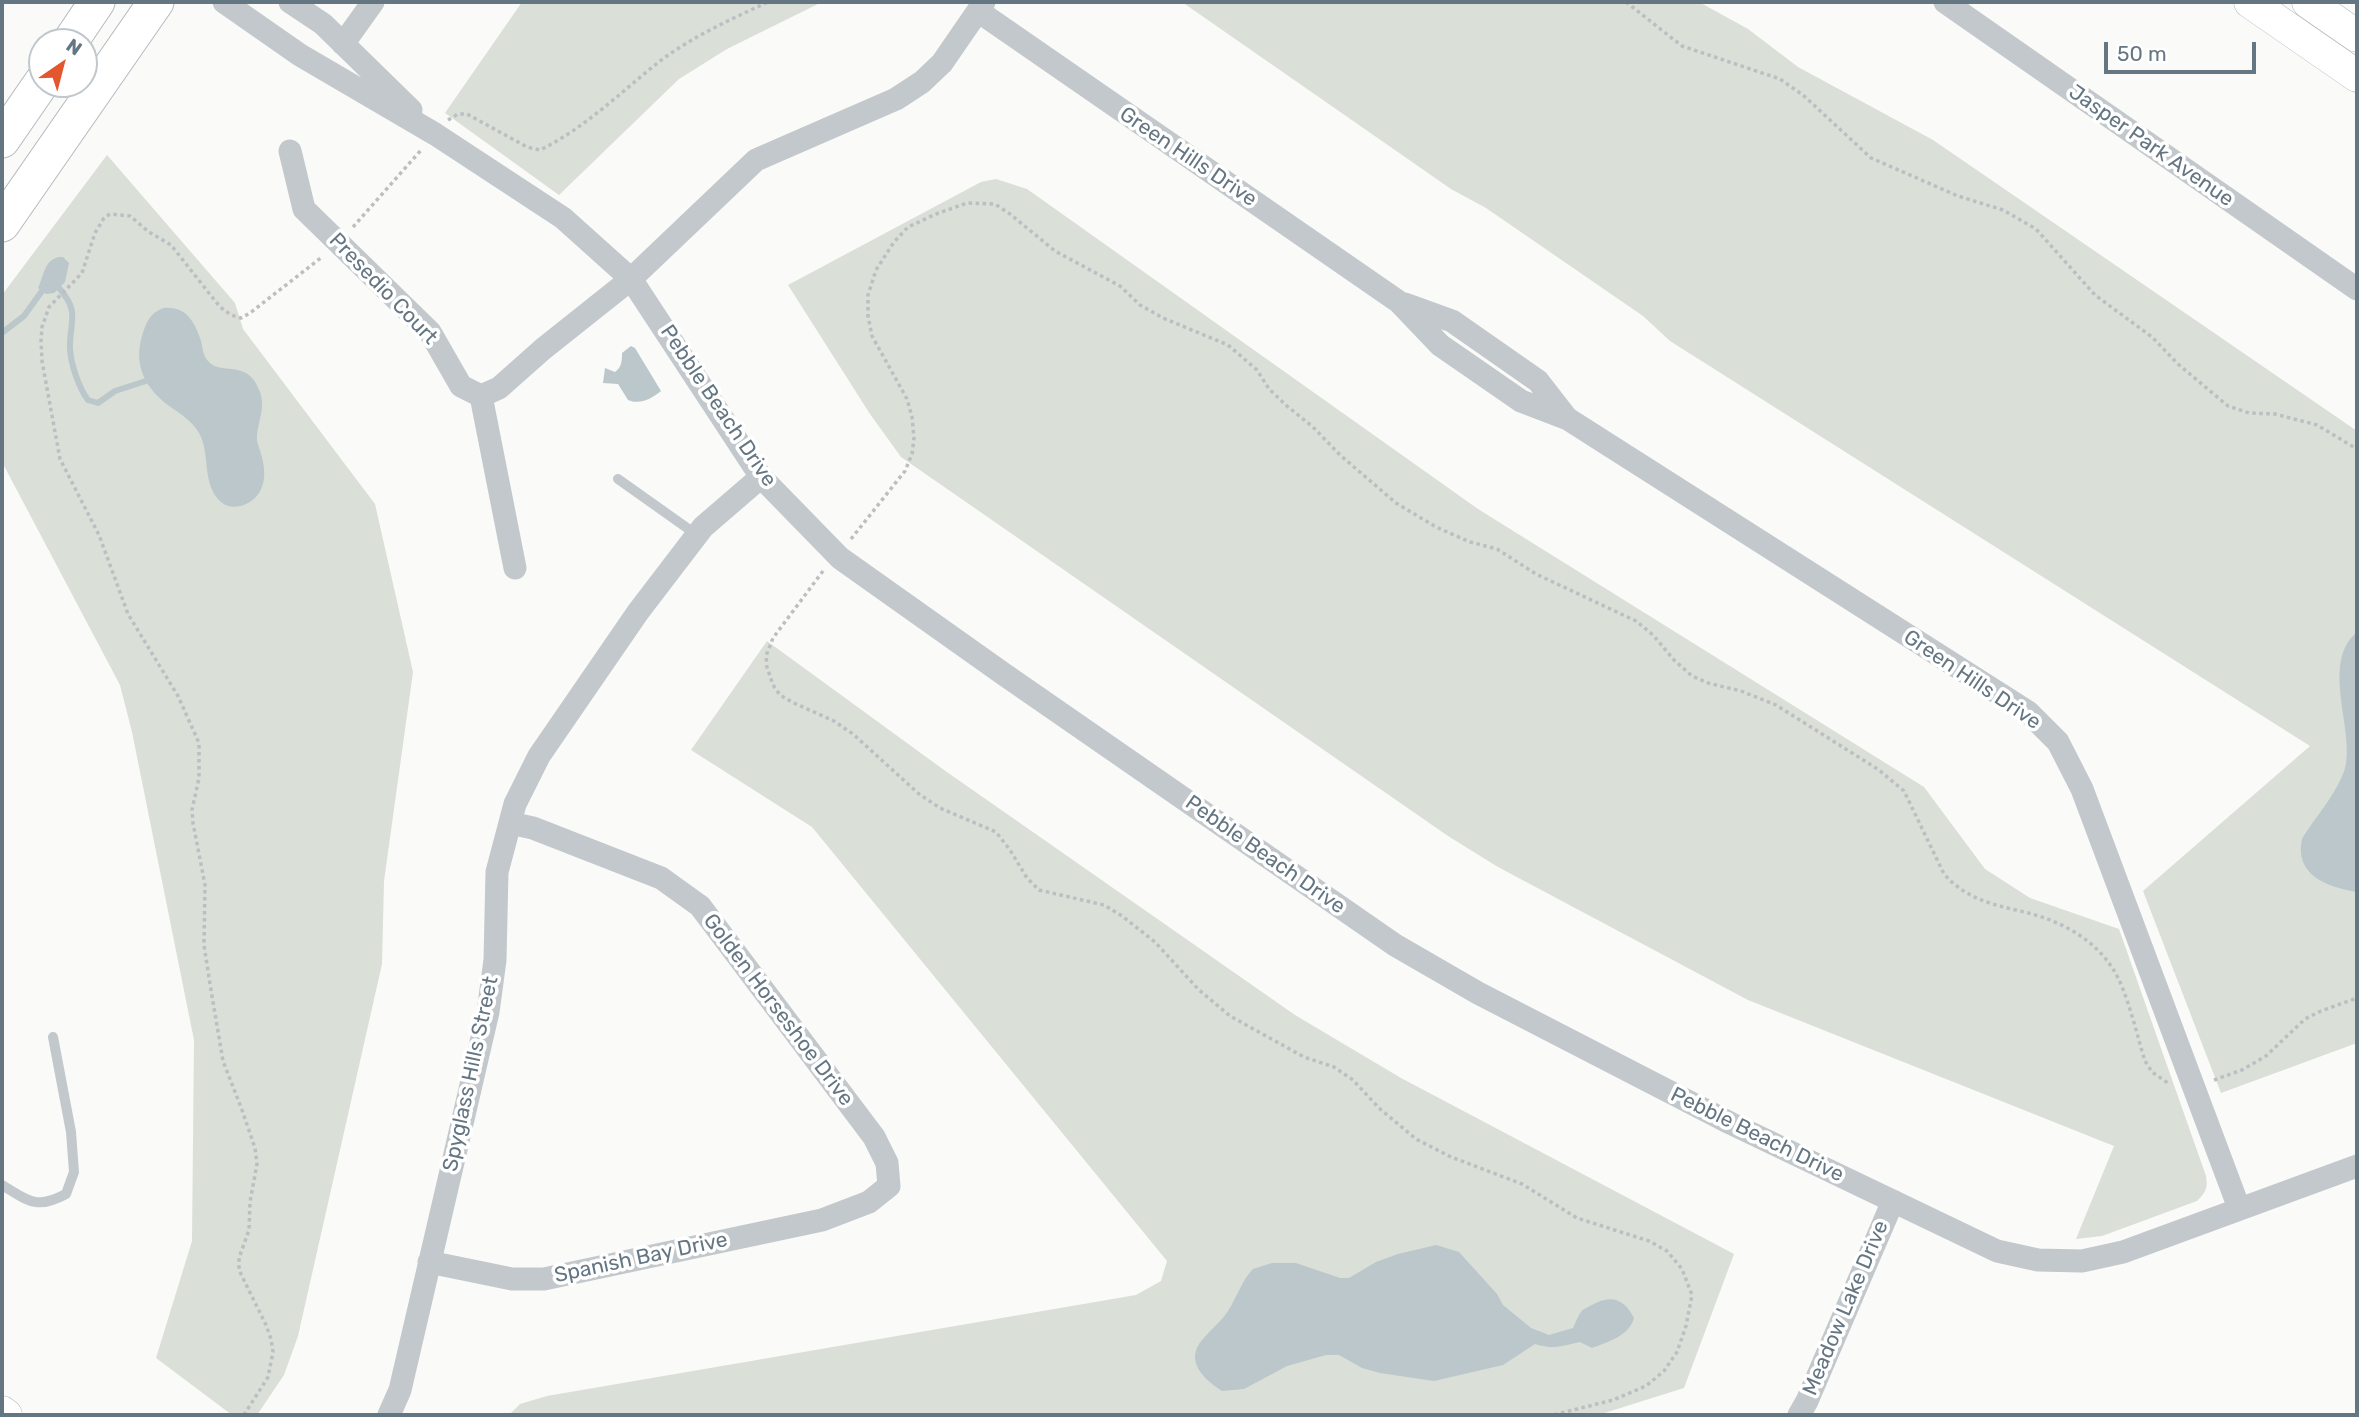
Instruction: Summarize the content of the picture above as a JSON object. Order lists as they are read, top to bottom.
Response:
{
  "streets": {
    "street": [
      "Jasper Park Avenue",
      "Green Hills Drive",
      "Presedio Court",
      "Pebble Beach Drive",
      "Golden Horseshoe Drive",
      "Spyglass Hills Street",
      "Spanish Bay Drive",
      "Meadow Lake Drive"
    ]
  },
  "crossings": [
    ["Green Hills Drive", "Pebble Beach Drive"],
    ["Pebble Beach Drive", "Spyglass Hills Street"],
    ["Pebble Beach Drive", "Meadow Lake Drive"],
    ["Golden Horseshoe Drive", "Spyglass Hills Street"],
    ["Golden Horseshoe Drive", "Spanish Bay Drive"],
    ["Spyglass Hills Street", "Spanish Bay Drive"]
  ],
  "scale_bar": "50 m",
  "north": "top right"
}
